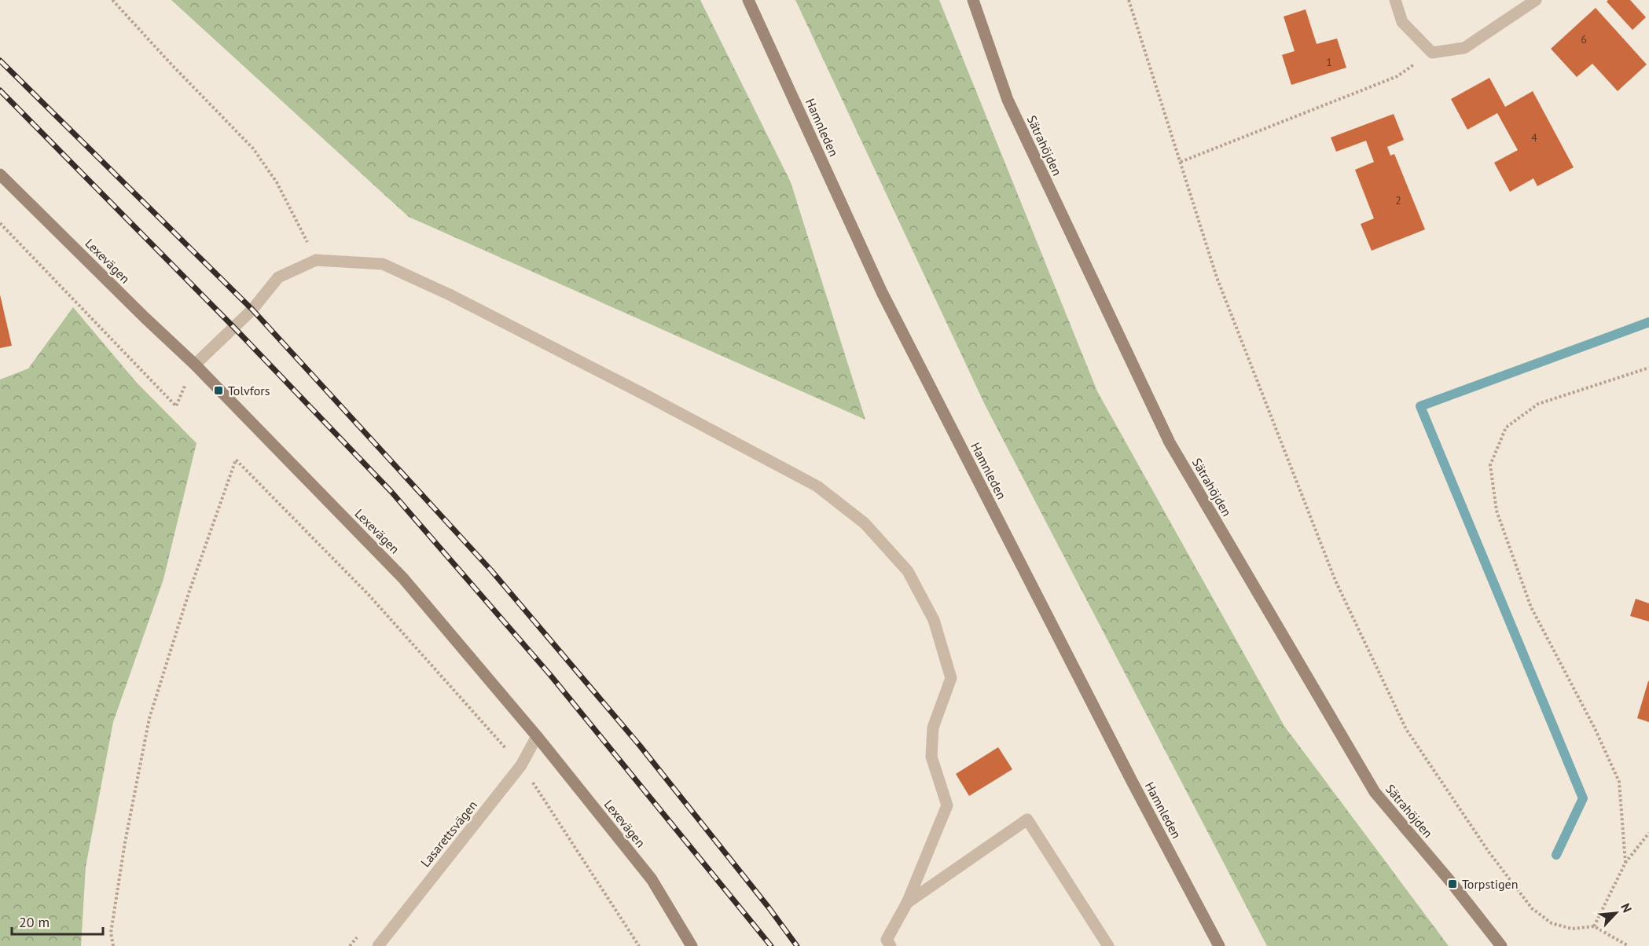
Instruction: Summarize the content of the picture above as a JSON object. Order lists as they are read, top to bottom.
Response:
{
  "streets": {
    "street": [
      "Hamnleden",
      "Sätrahöjden",
      "Lexevägen",
      "Lasarettsvägen"
    ]
  },
  "crossings": [
    ["Lexevägen", "Lasarettsvägen"]
  ],
  "places": {
    "transit": ["Tolvfors", "Torpstigen"]
  },
  "house_numbers": [
    "6",
    "1",
    "4",
    "2"
  ],
  "scale_bar": "20 m",
  "north": "top right"
}
